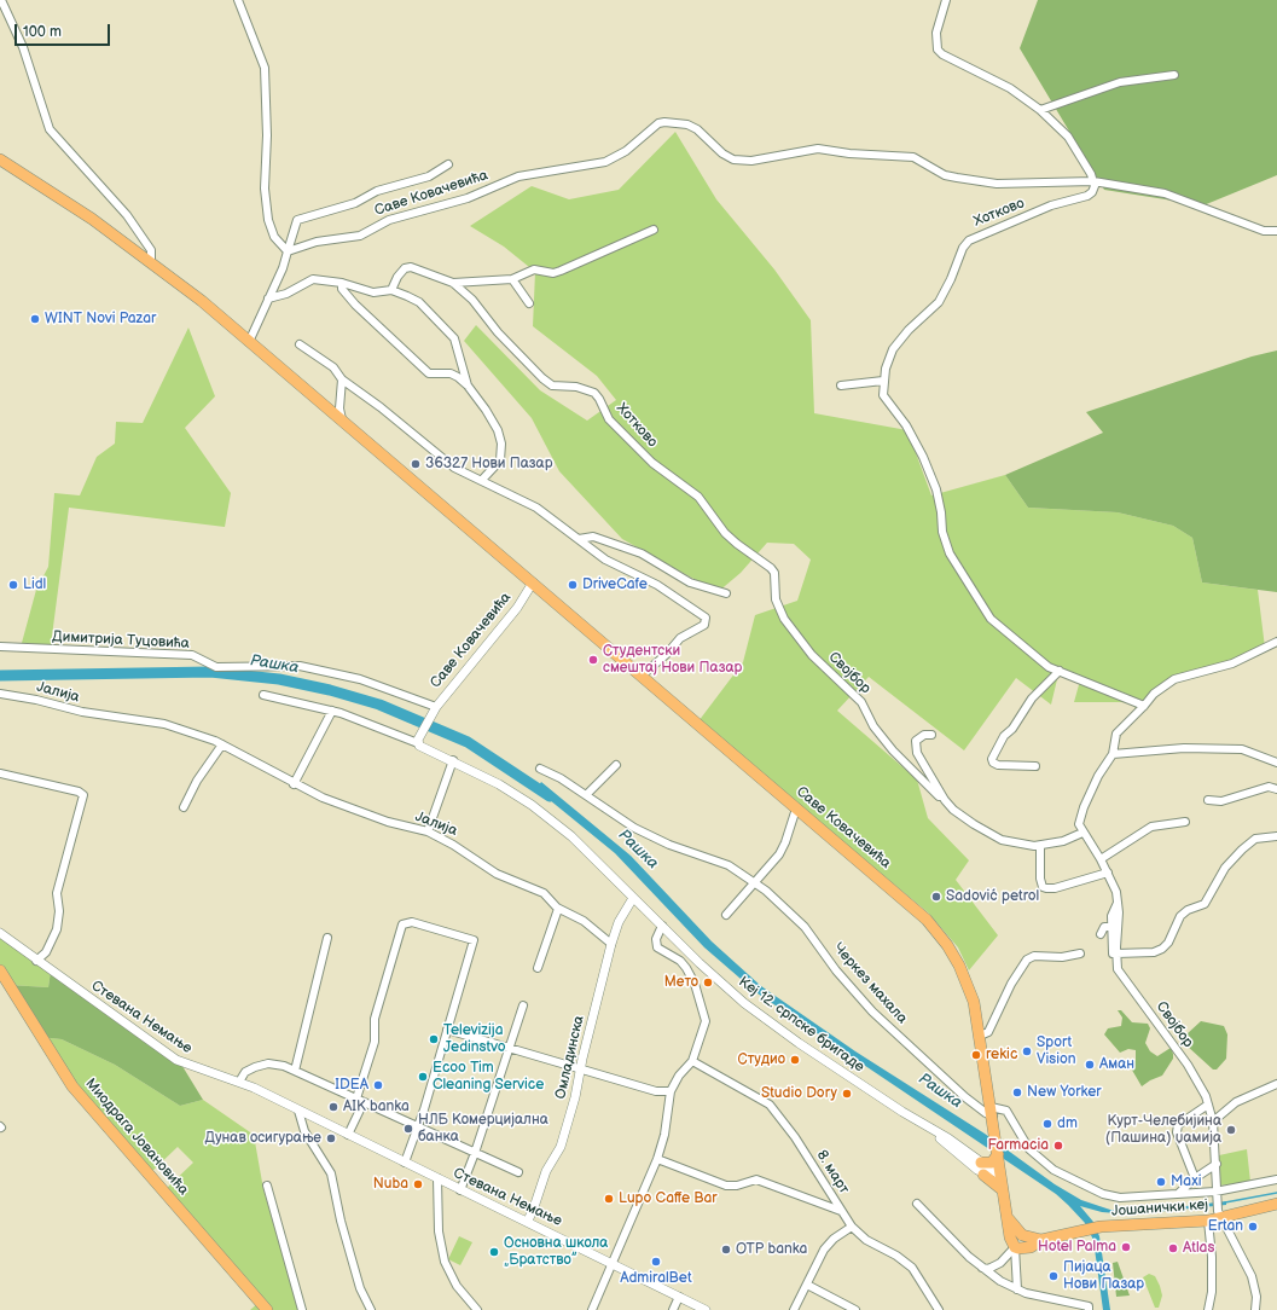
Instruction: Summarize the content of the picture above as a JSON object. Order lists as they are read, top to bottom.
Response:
{
  "streets": {
    "main road": ["Саве Ковачевића", "Миодрага Јовановића", "Јошанички кеј"],
    "street": [
      "Хотково",
      "Димитрија Туцовића",
      "Својбор",
      "Јалија",
      "Черкез махала",
      "Стевана Немање",
      "Кеј 12. српске бригаде",
      "Омладинска",
      "8. март"
    ]
  },
  "crossings": [
    ["Саве Ковачевића", "Хотково"],
    ["Саве Ковачевића", "Димитрија Туцовића"],
    ["Саве Ковачевића", "Черкез махала"],
    ["Саве Ковачевића", "Кеј 12. српске бригаде"],
    ["Саве Ковачевића", "Јошанички кеј"],
    ["Хотково", "Својбор"],
    ["Својбор", "Черкез махала"],
    ["Својбор", "Јошанички кеј"],
    ["Јалија", "Омладинска"],
    ["Стевана Немање", "Омладинска"],
    ["Кеј 12. српске бригаде", "Омладинска"]
  ],
  "water": ["Рашка"],
  "places": [
    "WINT Novi Pazar",
    "36327 Нови Пазар",
    "Lidl",
    "DriveCafe",
    "Студентски смештај Нови Пазар",
    "Sadović petrol",
    "Мето",
    "Televizija Jedinstvo",
    "Sport Vision",
    "rekic",
    "Студио",
    "Аман",
    "Ecoo Tim Cleaning Service",
    "IDEA",
    "New Yorker",
    "Studio Dory",
    "AIK banka",
    "dm",
    "НЛБ Комерцијална банка",
    "Курт-Челебијина (Пашина) џамија",
    "Дунав осигурање",
    "Farmacia",
    "Maxi",
    "Nuba",
    "Lupo Caffe Bar",
    "Ertan",
    "Hotel Palma",
    "Atlas",
    "OTP banka",
    "Основна школа „Братство”",
    "AdmiralBet",
    "Пијаца Нови Пазар"
  ],
  "scale_bar": "100 m"
}
